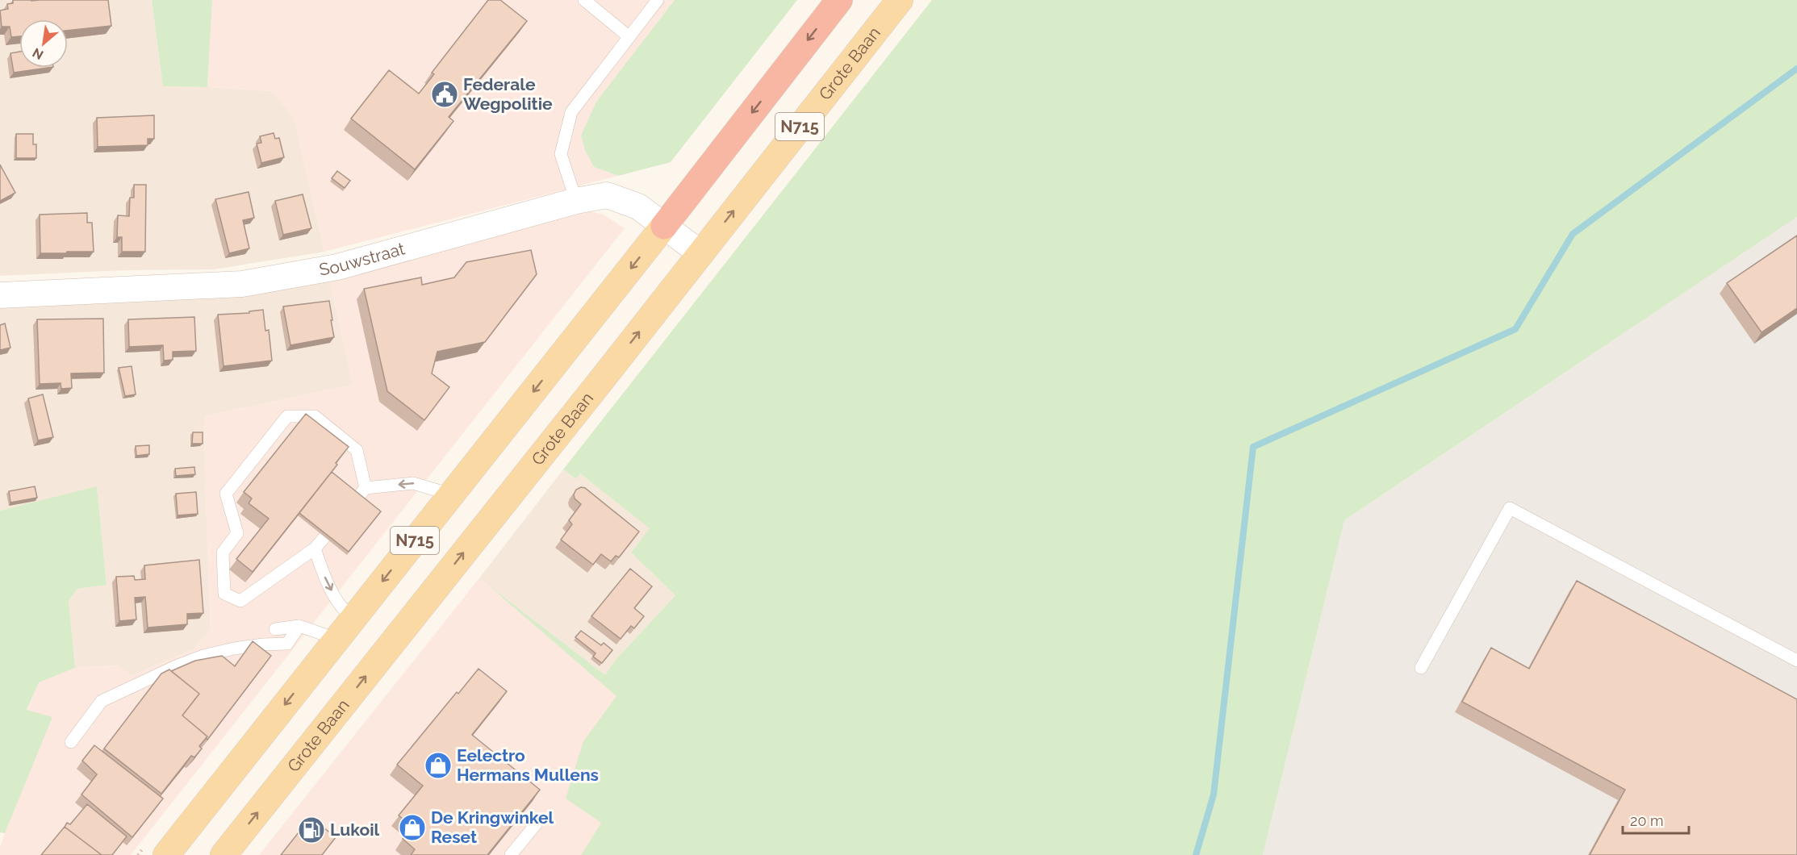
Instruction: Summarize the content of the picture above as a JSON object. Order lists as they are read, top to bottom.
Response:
{
  "streets": {
    "highway": ["N715"],
    "main road": ["Grote Baan"],
    "street": ["Souwstraat"]
  },
  "crossings": [
    ["Grote Baan", "Souwstraat"],
    ["N715", "Souwstraat"]
  ],
  "places": {
    "public building": ["Federale Wegpolitie"],
    "shop": ["Eelectro Hermans Mullens", "De Kringwinkel Reset"],
    "fuel station": ["Lukoil"]
  },
  "scale_bar": "20 m",
  "north": "bottom left"
}
